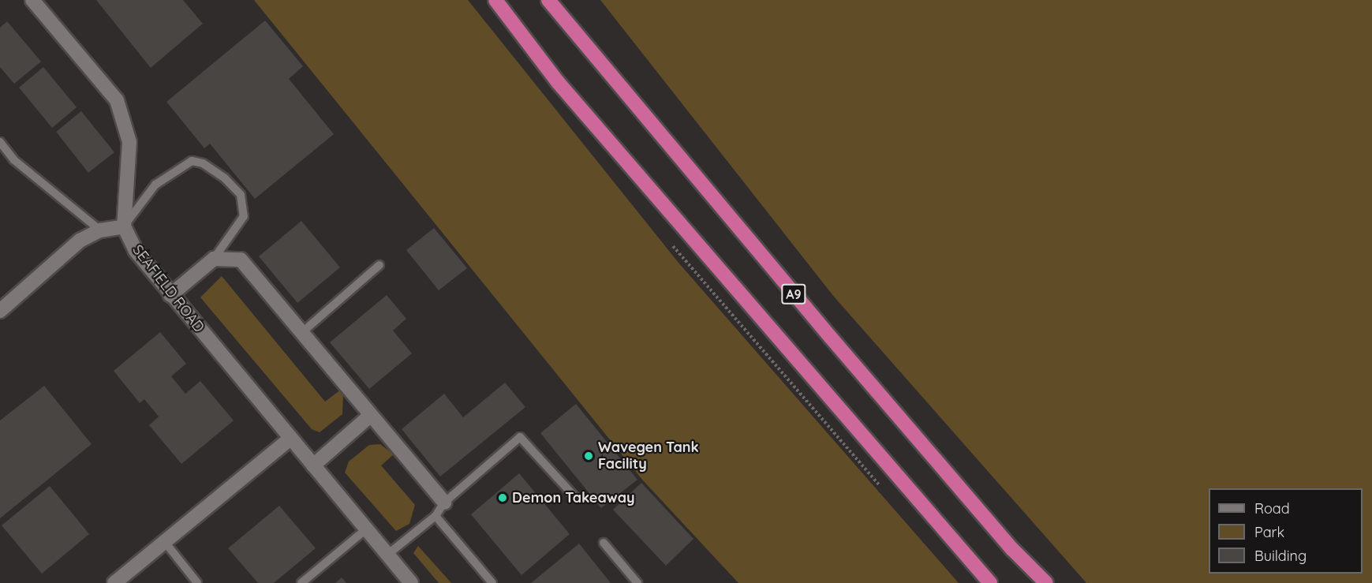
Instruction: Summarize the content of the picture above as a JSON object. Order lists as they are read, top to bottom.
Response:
{
  "streets": {
    "highway": ["A9"],
    "street": ["SEAFIELD ROAD"]
  },
  "places": ["Wavegen Tank Facility", "Demon Takeaway"],
  "legend": ["Road", "Park", "Building"]
}
